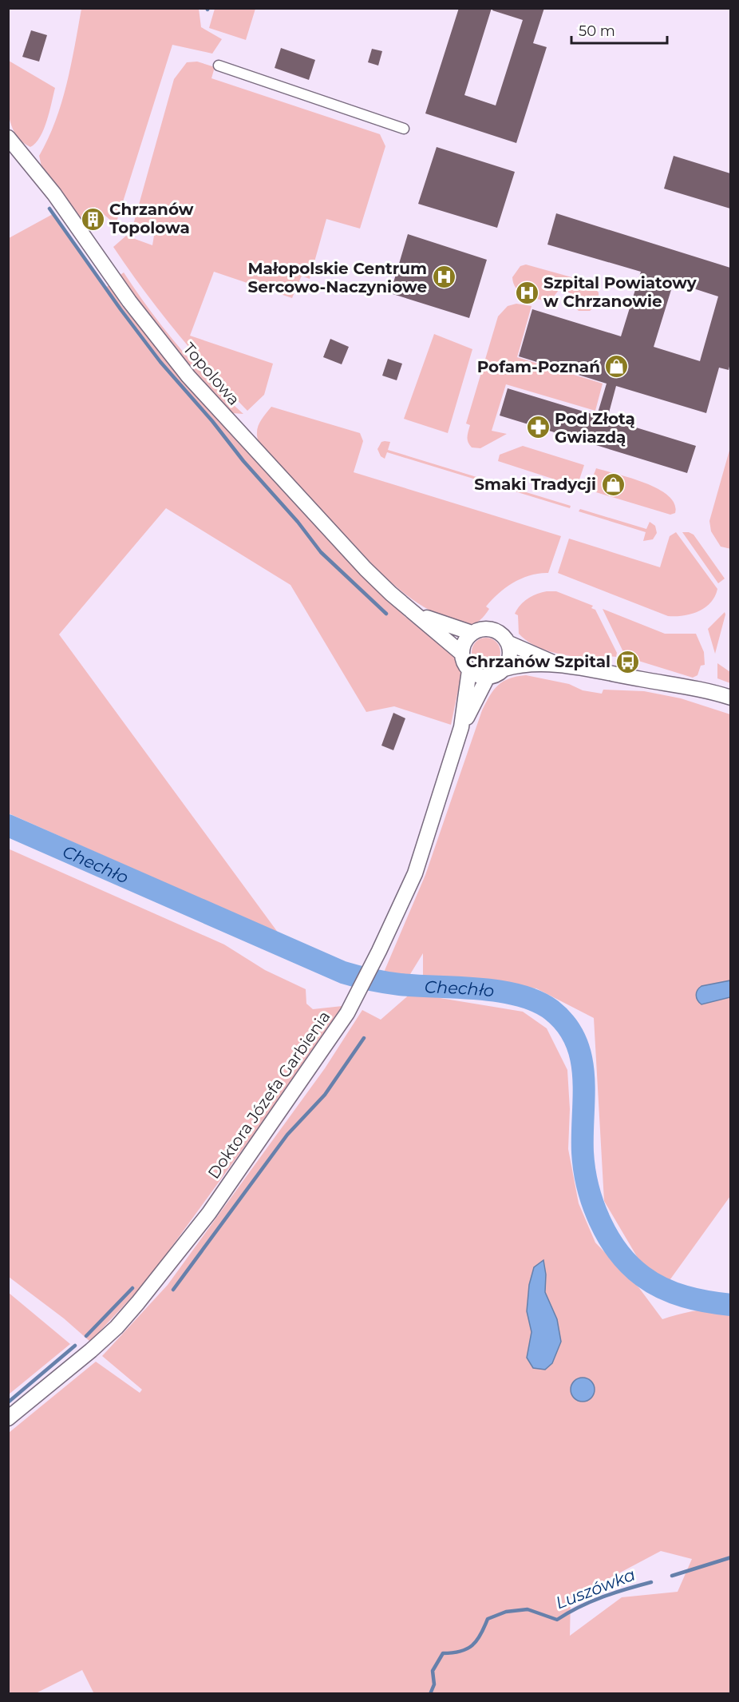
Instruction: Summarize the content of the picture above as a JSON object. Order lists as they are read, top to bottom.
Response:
{
  "streets": {
    "main road": ["Topolowa", "Doktora Józefa Garbienia"]
  },
  "crossings": [
    ["Topolowa", "Doktora Józefa Garbienia"]
  ],
  "water": ["Chechło", "Luszówka"],
  "places": {
    "building": ["Chrzanów Topolowa"],
    "hospital": ["Małopolskie Centrum Sercowo-Naczyniowe", "Szpital Powiatowy w Chrzanowie"],
    "shop": ["Pofam-Poznań", "Smaki Tradycji"],
    "pharmacy": ["Pod Złotą Gwiazdą"],
    "bus stop": ["Chrzanów Szpital"]
  },
  "scale_bar": "50 m"
}
